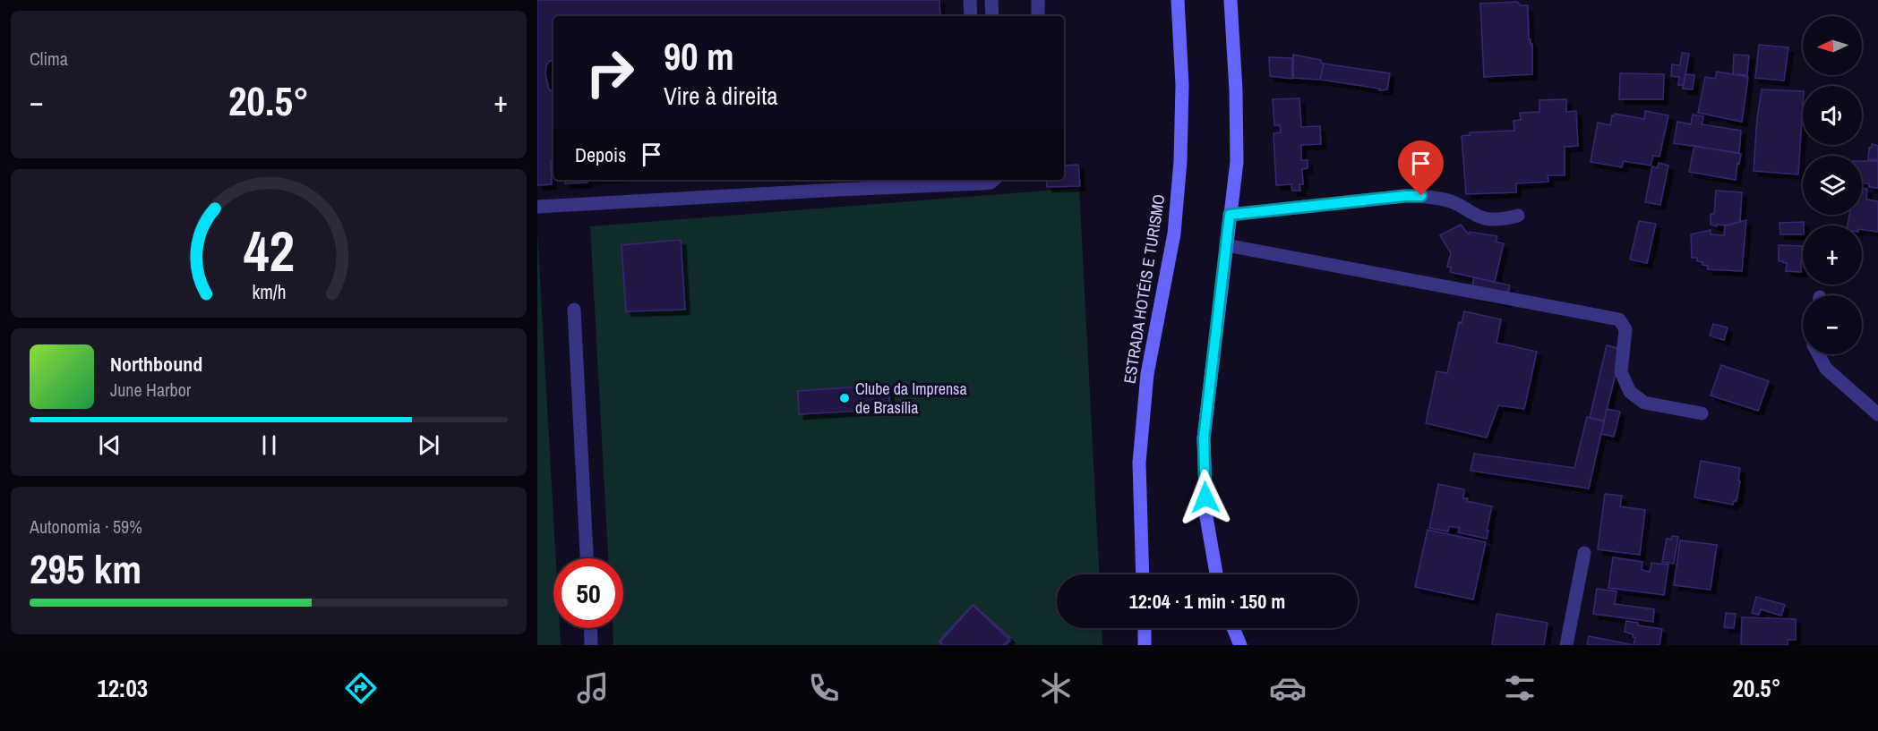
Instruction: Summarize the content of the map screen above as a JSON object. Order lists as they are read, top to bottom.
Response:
{
  "streets": {
    "main road": ["ESTRADA HOTÉIS E TURISMO"]
  },
  "places": ["Clube da Imprensa de Brasília"],
  "north": "left",
  "page": {
    "tile": [
      "Clima",
      ["Autonomia · 59%", "295 km"]
    ],
    "map_buttons": ["+", "−"],
    "turn": ["90 m", "Vire à direita"],
    "heat": ["−", "20.5°", "+"],
    "then": "Depois",
    "song": ["Northbound", "June Harbor"],
    "limit": "50",
    "trip": "12:04 · 1 min · 150 m",
    "tabs": ["12:03", "20.5°"],
    "gauge": ["42", "km/h"]
  }
}
